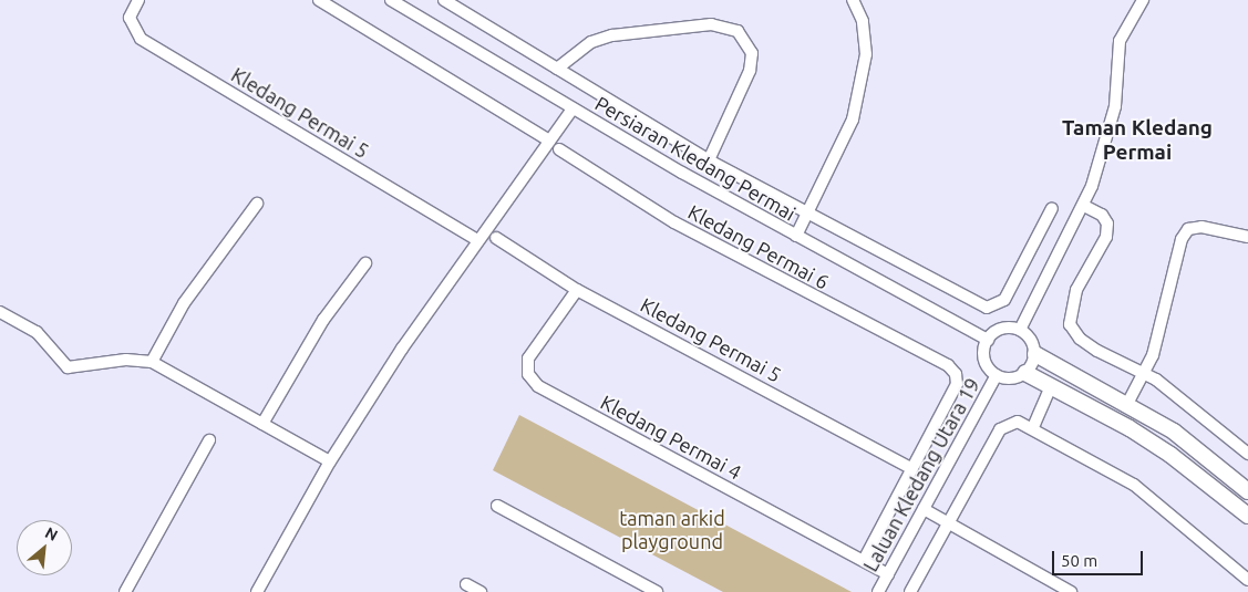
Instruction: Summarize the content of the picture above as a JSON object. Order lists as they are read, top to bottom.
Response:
{
  "streets": {
    "street": [
      "Kledang Permai 5",
      "Persiaran Kledang Permai",
      "Kledang Permai 6",
      "Kledang Permai 4",
      "Laluan Kledang Utara 19"
    ]
  },
  "crossings": [
    ["Kledang Permai 5", "Kledang Permai 6"],
    ["Kledang Permai 5", "Kledang Permai 4"],
    ["Persiaran Kledang Permai", "Laluan Kledang Utara 19"],
    ["Kledang Permai 4", "Laluan Kledang Utara 19"]
  ],
  "districts": ["Taman Kledang Permai"],
  "parks": ["taman arkid playground"],
  "scale_bar": "50 m",
  "north": "top right"
}
